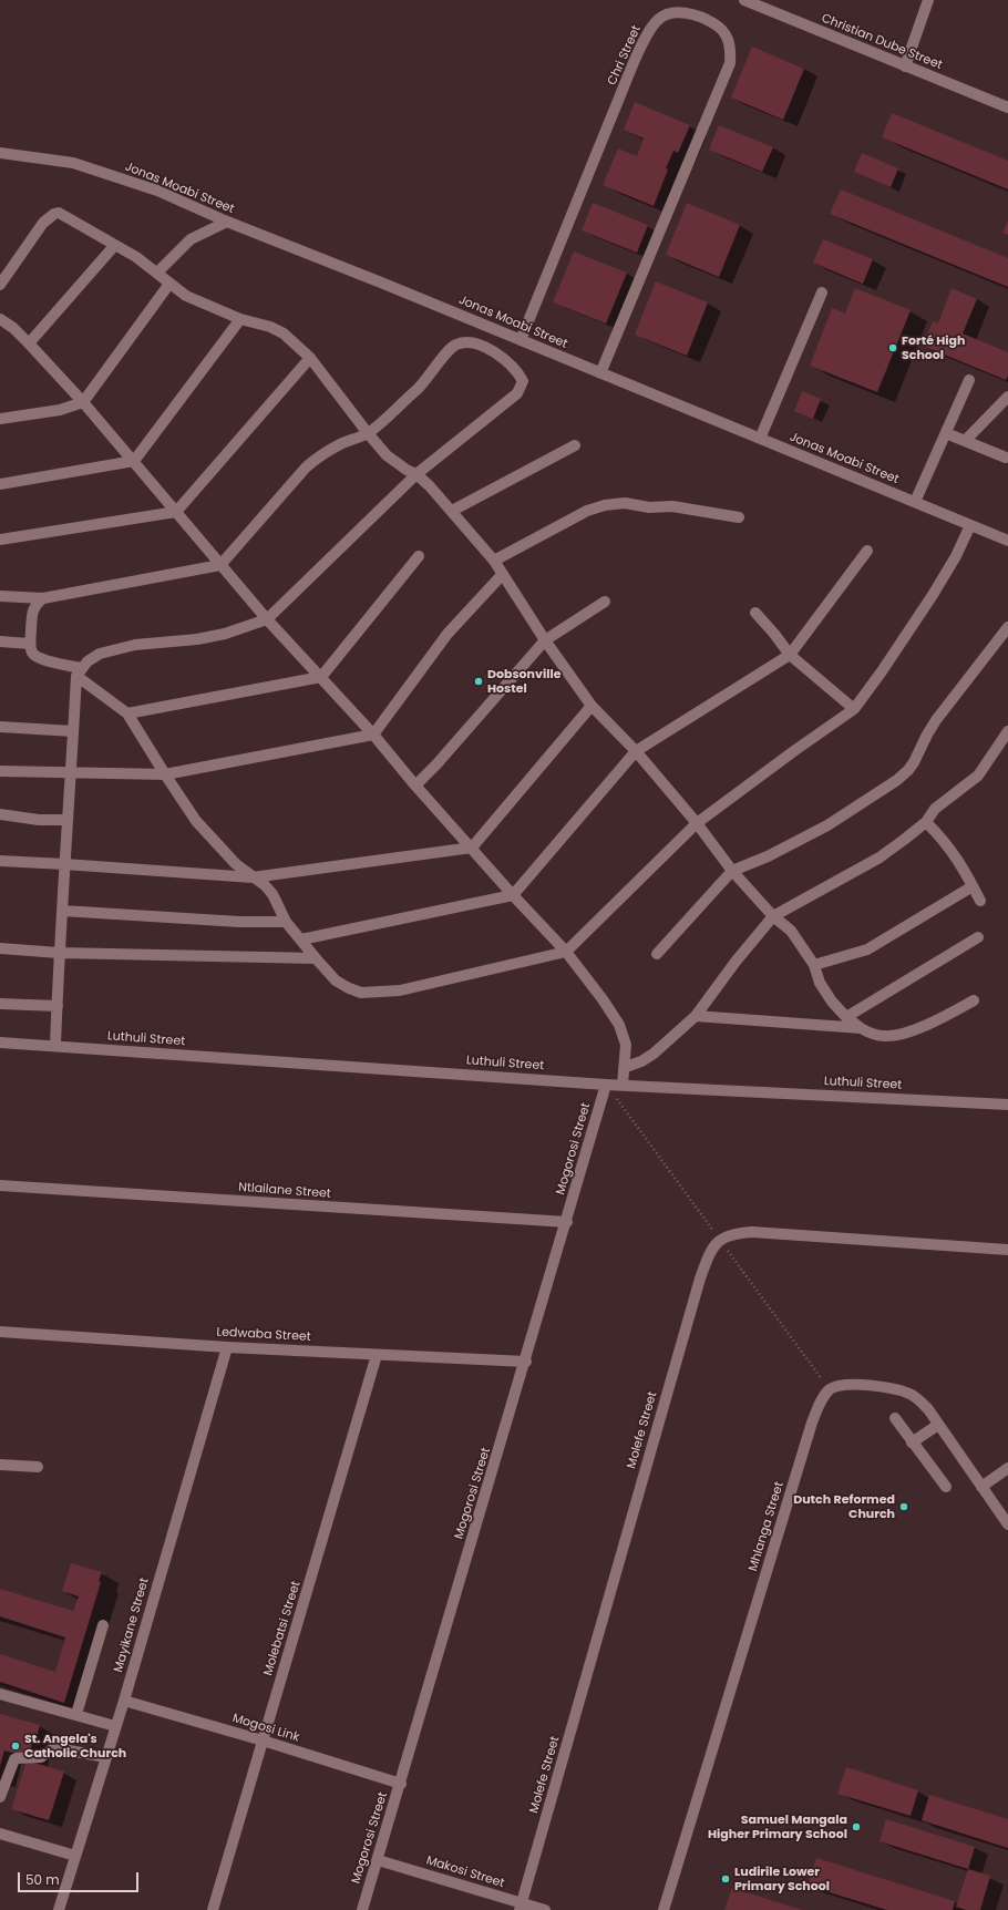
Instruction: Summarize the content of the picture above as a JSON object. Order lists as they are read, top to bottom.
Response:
{
  "streets": {
    "street": [
      "Christian Dube Street",
      "Chri Street",
      "Jonas Moabi Street",
      "Luthuli Street",
      "Mogorosi Street",
      "Ntlailane Street",
      "Ledwaba Street",
      "Molefe Street",
      "Mhlanga Street",
      "Mayikane Street",
      "Molebatsi Street",
      "Mogosi Link",
      "Makosi Street"
    ]
  },
  "crossings": [
    ["Chri Street", "Jonas Moabi Street"],
    ["Luthuli Street", "Mogorosi Street"],
    ["Mogorosi Street", "Ntlailane Street"],
    ["Mogorosi Street", "Ledwaba Street"],
    ["Mogorosi Street", "Mogosi Link"],
    ["Mogorosi Street", "Makosi Street"],
    ["Ledwaba Street", "Mayikane Street"],
    ["Ledwaba Street", "Molebatsi Street"],
    ["Molefe Street", "Makosi Street"],
    ["Mayikane Street", "Mogosi Link"],
    ["Molebatsi Street", "Mogosi Link"]
  ],
  "places": [
    "Forté High School",
    "Dobsonville Hostel",
    "Dutch Reformed Church",
    "St. Angela's Catholic Church",
    "Samuel Mangala Higher Primary School",
    "Ludirile Lower Primary School"
  ],
  "scale_bar": "50 m"
}
